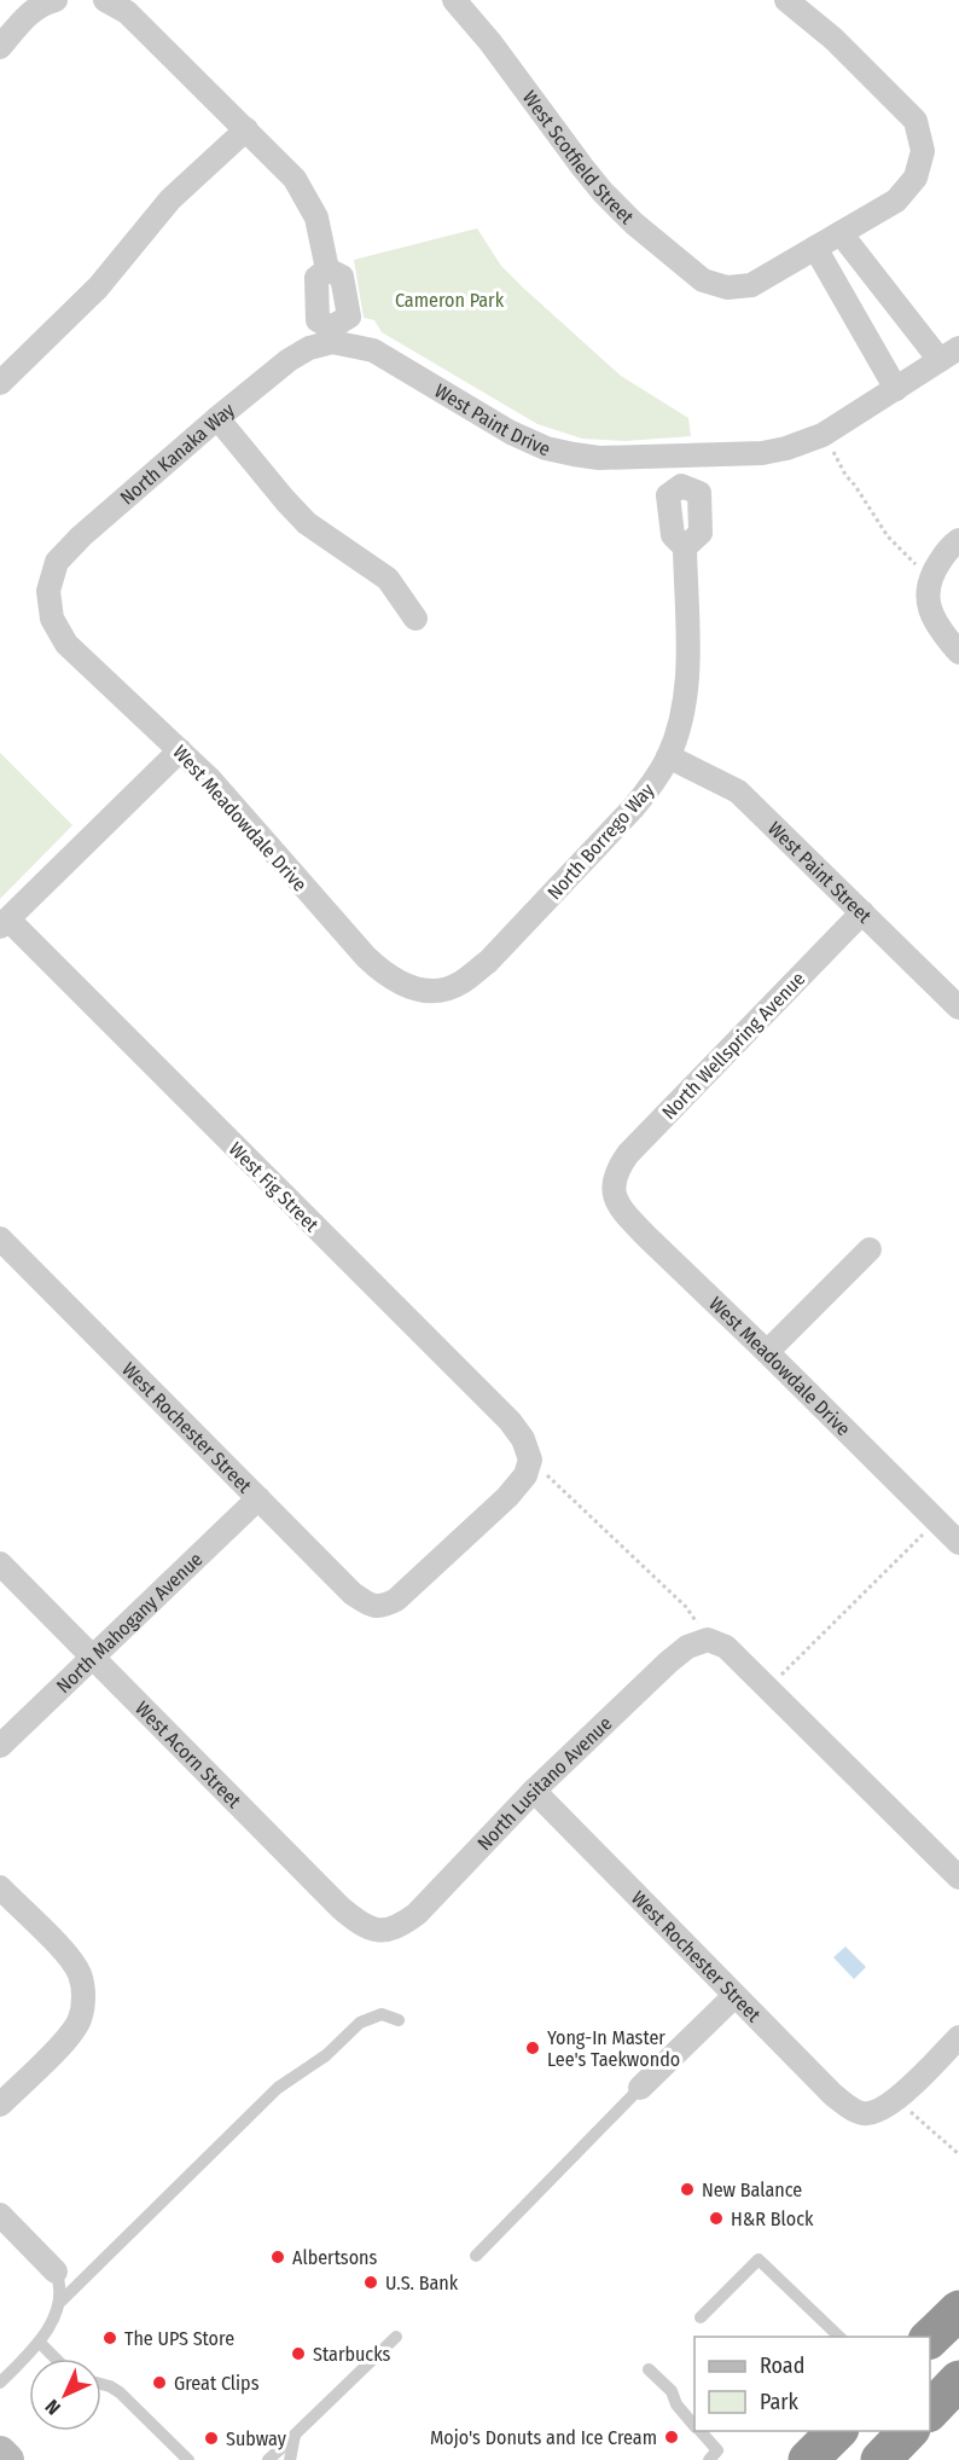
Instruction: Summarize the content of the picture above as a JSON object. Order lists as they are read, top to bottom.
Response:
{
  "streets": {
    "street": [
      "West Scotfield Street",
      "West Paint Drive",
      "North Kanaka Way",
      "West Meadowdale Drive",
      "North Borrego Way",
      "West Paint Street",
      "North Wellspring Avenue",
      "West Fig Street",
      "West Rochester Street",
      "North Mahogany Avenue",
      "West Acorn Street",
      "North Lusitano Avenue"
    ]
  },
  "crossings": [
    ["West Paint Drive", "North Kanaka Way"],
    ["West Paint Drive", "North Borrego Way"],
    ["North Kanaka Way", "West Meadowdale Drive"],
    ["West Meadowdale Drive", "North Borrego Way"],
    ["West Meadowdale Drive", "North Wellspring Avenue"],
    ["North Borrego Way", "West Paint Street"],
    ["West Paint Street", "North Wellspring Avenue"],
    ["West Fig Street", "West Rochester Street"],
    ["West Rochester Street", "North Mahogany Avenue"],
    ["West Rochester Street", "North Lusitano Avenue"],
    ["North Mahogany Avenue", "West Acorn Street"],
    ["West Acorn Street", "North Lusitano Avenue"]
  ],
  "parks": ["Cameron Park"],
  "places": [
    "Yong-In Master Lee's Taekwondo",
    "New Balance",
    "H&R Block",
    "Albertsons",
    "U.S. Bank",
    "The UPS Store",
    "Starbucks",
    "Great Clips",
    "Mojo's Donuts and Ice Cream",
    "Subway"
  ],
  "legend": ["Road", "Park"],
  "north": "bottom left"
}
